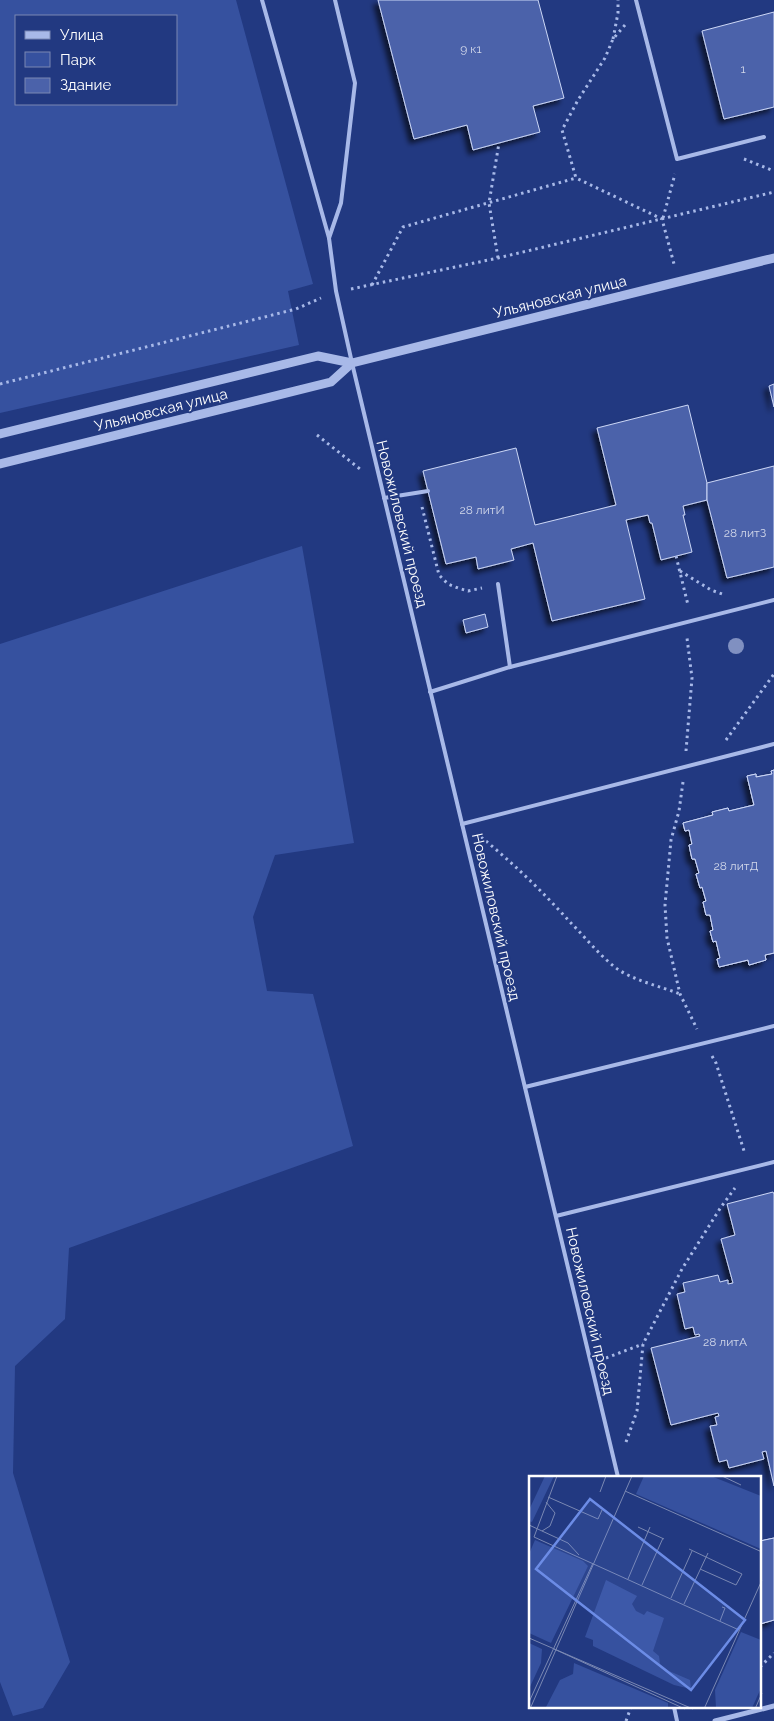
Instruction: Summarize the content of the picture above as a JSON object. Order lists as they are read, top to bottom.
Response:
{
  "streets": {
    "street": ["Ульяновская улица"],
    "lane": ["Новожиловский проезд"]
  },
  "crossings": [
    ["Ульяновская улица", "Новожиловский проезд"]
  ],
  "house_numbers": [
    "9 к1",
    "1",
    "28 литИ",
    "28 литЗ",
    "28 литД",
    "28 литА"
  ],
  "legend": ["Улица", "Парк", "Здание"]
}
